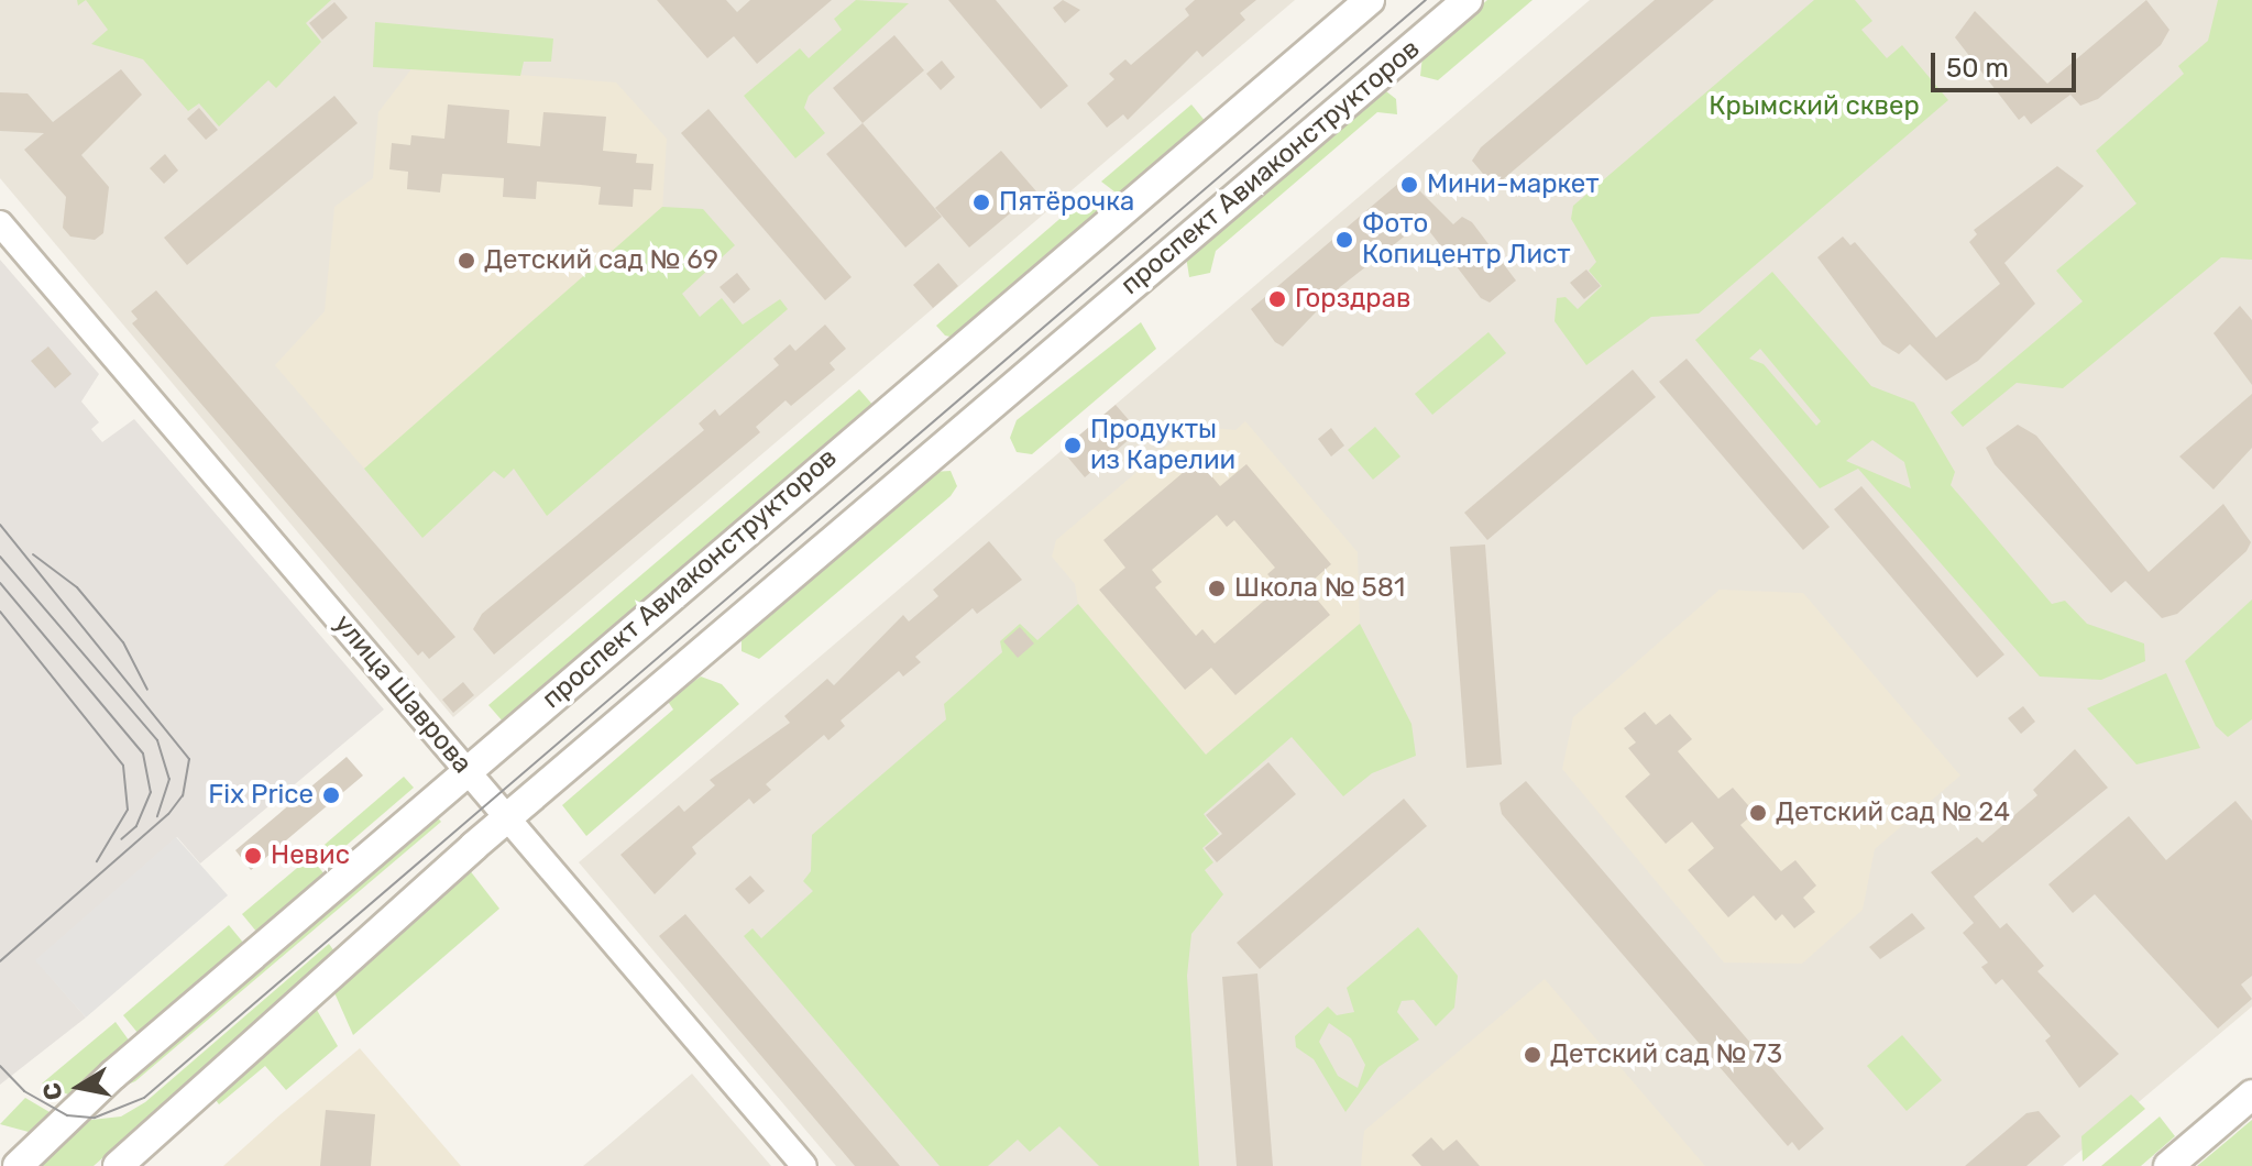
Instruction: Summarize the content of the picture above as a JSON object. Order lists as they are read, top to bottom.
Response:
{
  "streets": {
    "street": ["проспект Авиаконструкторов", "улица Шаврова"]
  },
  "crossings": [
    ["проспект Авиаконструкторов", "улица Шаврова"]
  ],
  "parks": ["Крымский сквер"],
  "places": [
    "Мини-маркет",
    "Пятёрочка",
    "Фото Копицентр Лист",
    "Детский сад № 69",
    "Горздрав",
    "Продукты из Карелии",
    "Школа № 581",
    "Fix Price",
    "Детский сад № 24",
    "Невис",
    "Детский сад № 73"
  ],
  "scale_bar": "50 m",
  "north": "left"
}
